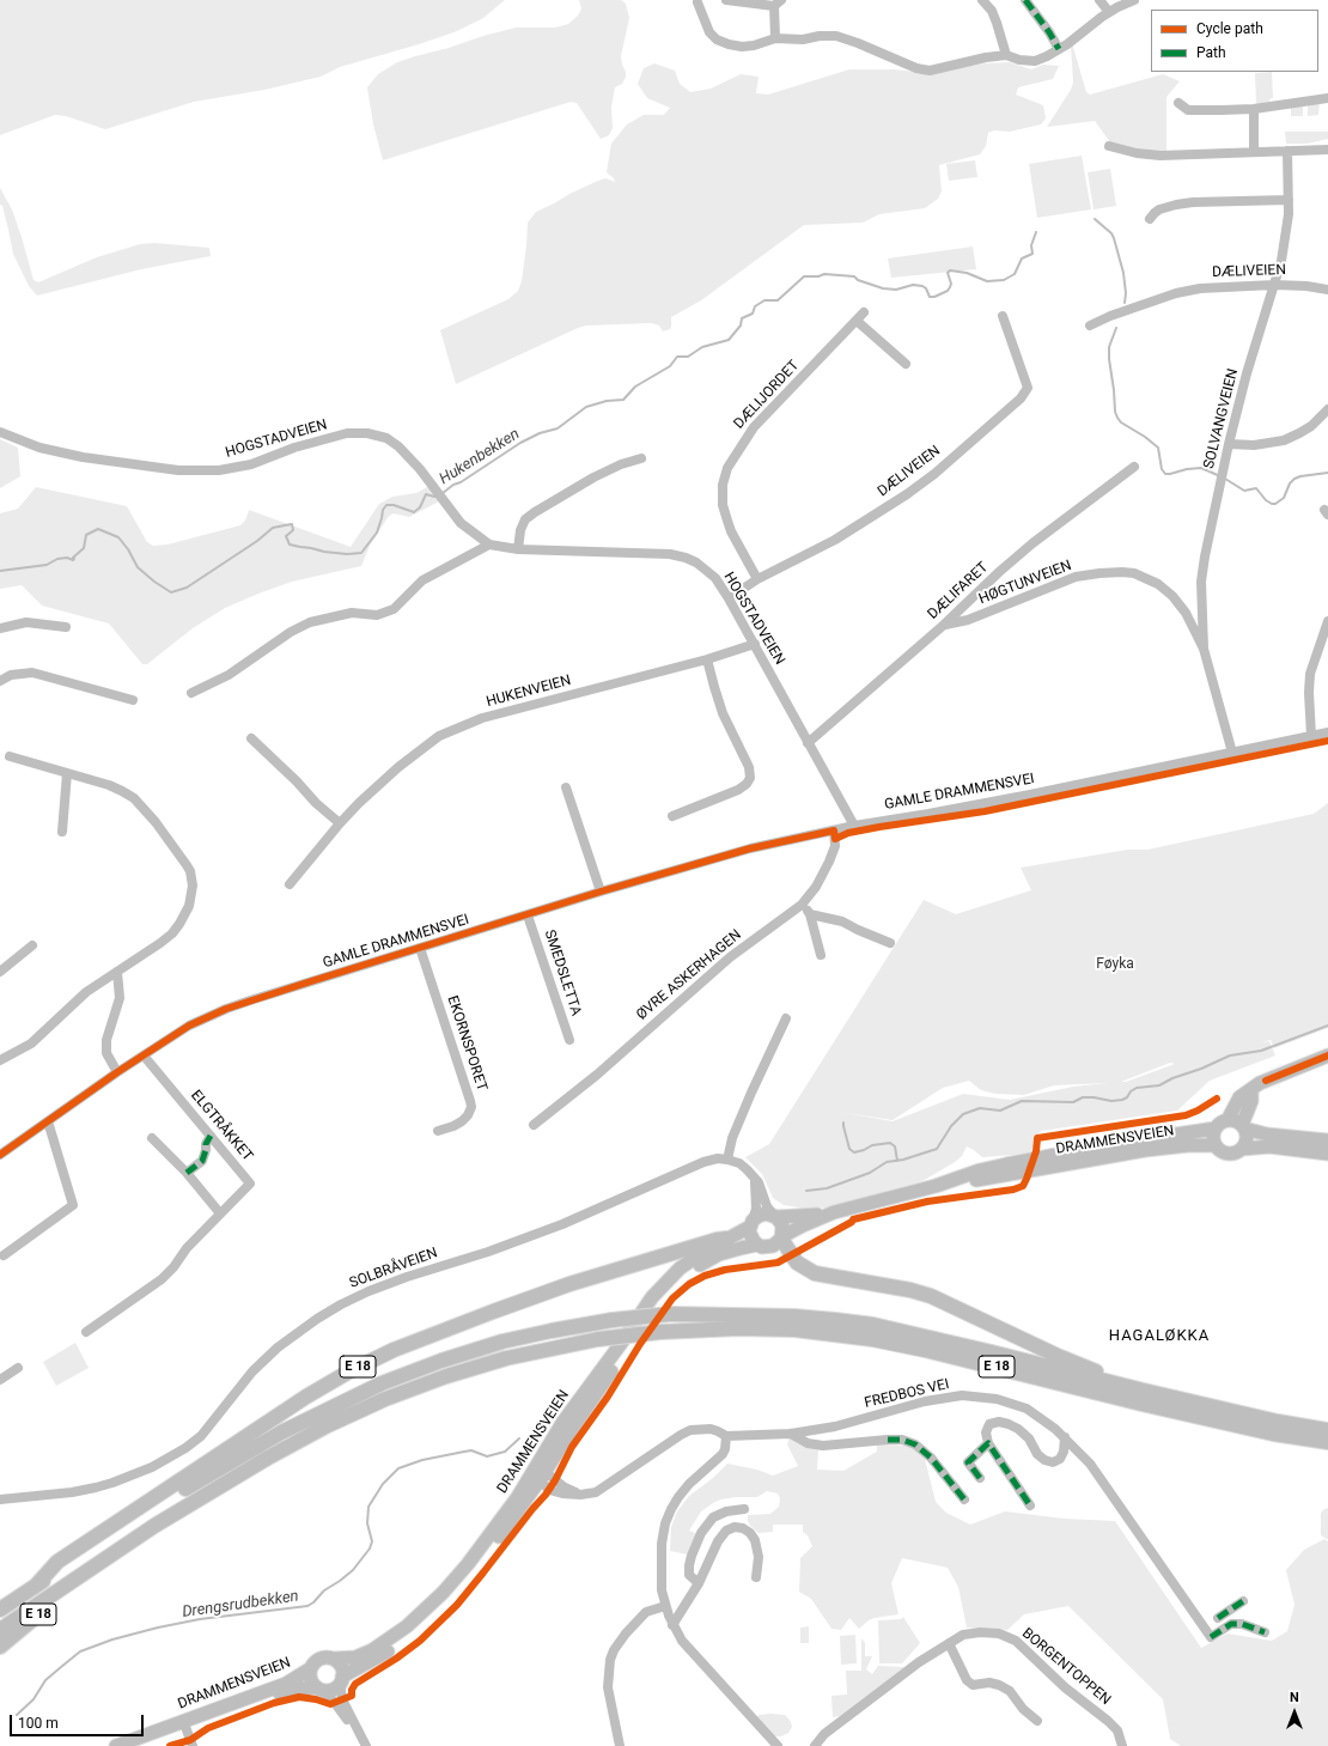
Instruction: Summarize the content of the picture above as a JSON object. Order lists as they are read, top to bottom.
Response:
{
  "streets": {
    "highway": ["E 18"],
    "main road": ["DRAMMENSVEIEN"],
    "street": [
      "DÆLIVEIEN",
      "DÆLIJORDET",
      "SOLVANGVEIEN",
      "HOGSTADVEIEN",
      "HØGTUNVEIEN",
      "DÆLIFARET",
      "HUKENVEIEN",
      "GAMLE DRAMMENSVEI",
      "SMEDSLETTA",
      "ØVRE ASKERHAGEN",
      "EKORNSPORET",
      "ELGTRÅKKET",
      "SOLBRÅVEIEN",
      "FREDBOS VEI",
      "BORGENTOPPEN"
    ]
  },
  "crossings": [
    ["DÆLIVEIEN", "DÆLIJORDET"],
    ["DÆLIVEIEN", "SOLVANGVEIEN"],
    ["DÆLIVEIEN", "HOGSTADVEIEN"],
    ["SOLVANGVEIEN", "HØGTUNVEIEN"],
    ["HOGSTADVEIEN", "DÆLIFARET"],
    ["HOGSTADVEIEN", "HUKENVEIEN"],
    ["HOGSTADVEIEN", "GAMLE DRAMMENSVEI"],
    ["HØGTUNVEIEN", "DÆLIFARET"],
    ["HØGTUNVEIEN", "GAMLE DRAMMENSVEI"],
    ["GAMLE DRAMMENSVEI", "SMEDSLETTA"],
    ["GAMLE DRAMMENSVEI", "ØVRE ASKERHAGEN"],
    ["GAMLE DRAMMENSVEI", "EKORNSPORET"],
    ["GAMLE DRAMMENSVEI", "ELGTRÅKKET"],
    ["DRAMMENSVEIEN", "E 18"],
    ["DRAMMENSVEIEN", "FREDBOS VEI"]
  ],
  "districts": ["HAGALØKKA"],
  "water": ["Hukenbekken", "Drengsrudbekken"],
  "parks": ["Føyka"],
  "legend": ["Cycle path", "Path"],
  "scale_bar": "100 m",
  "north": "top"
}
